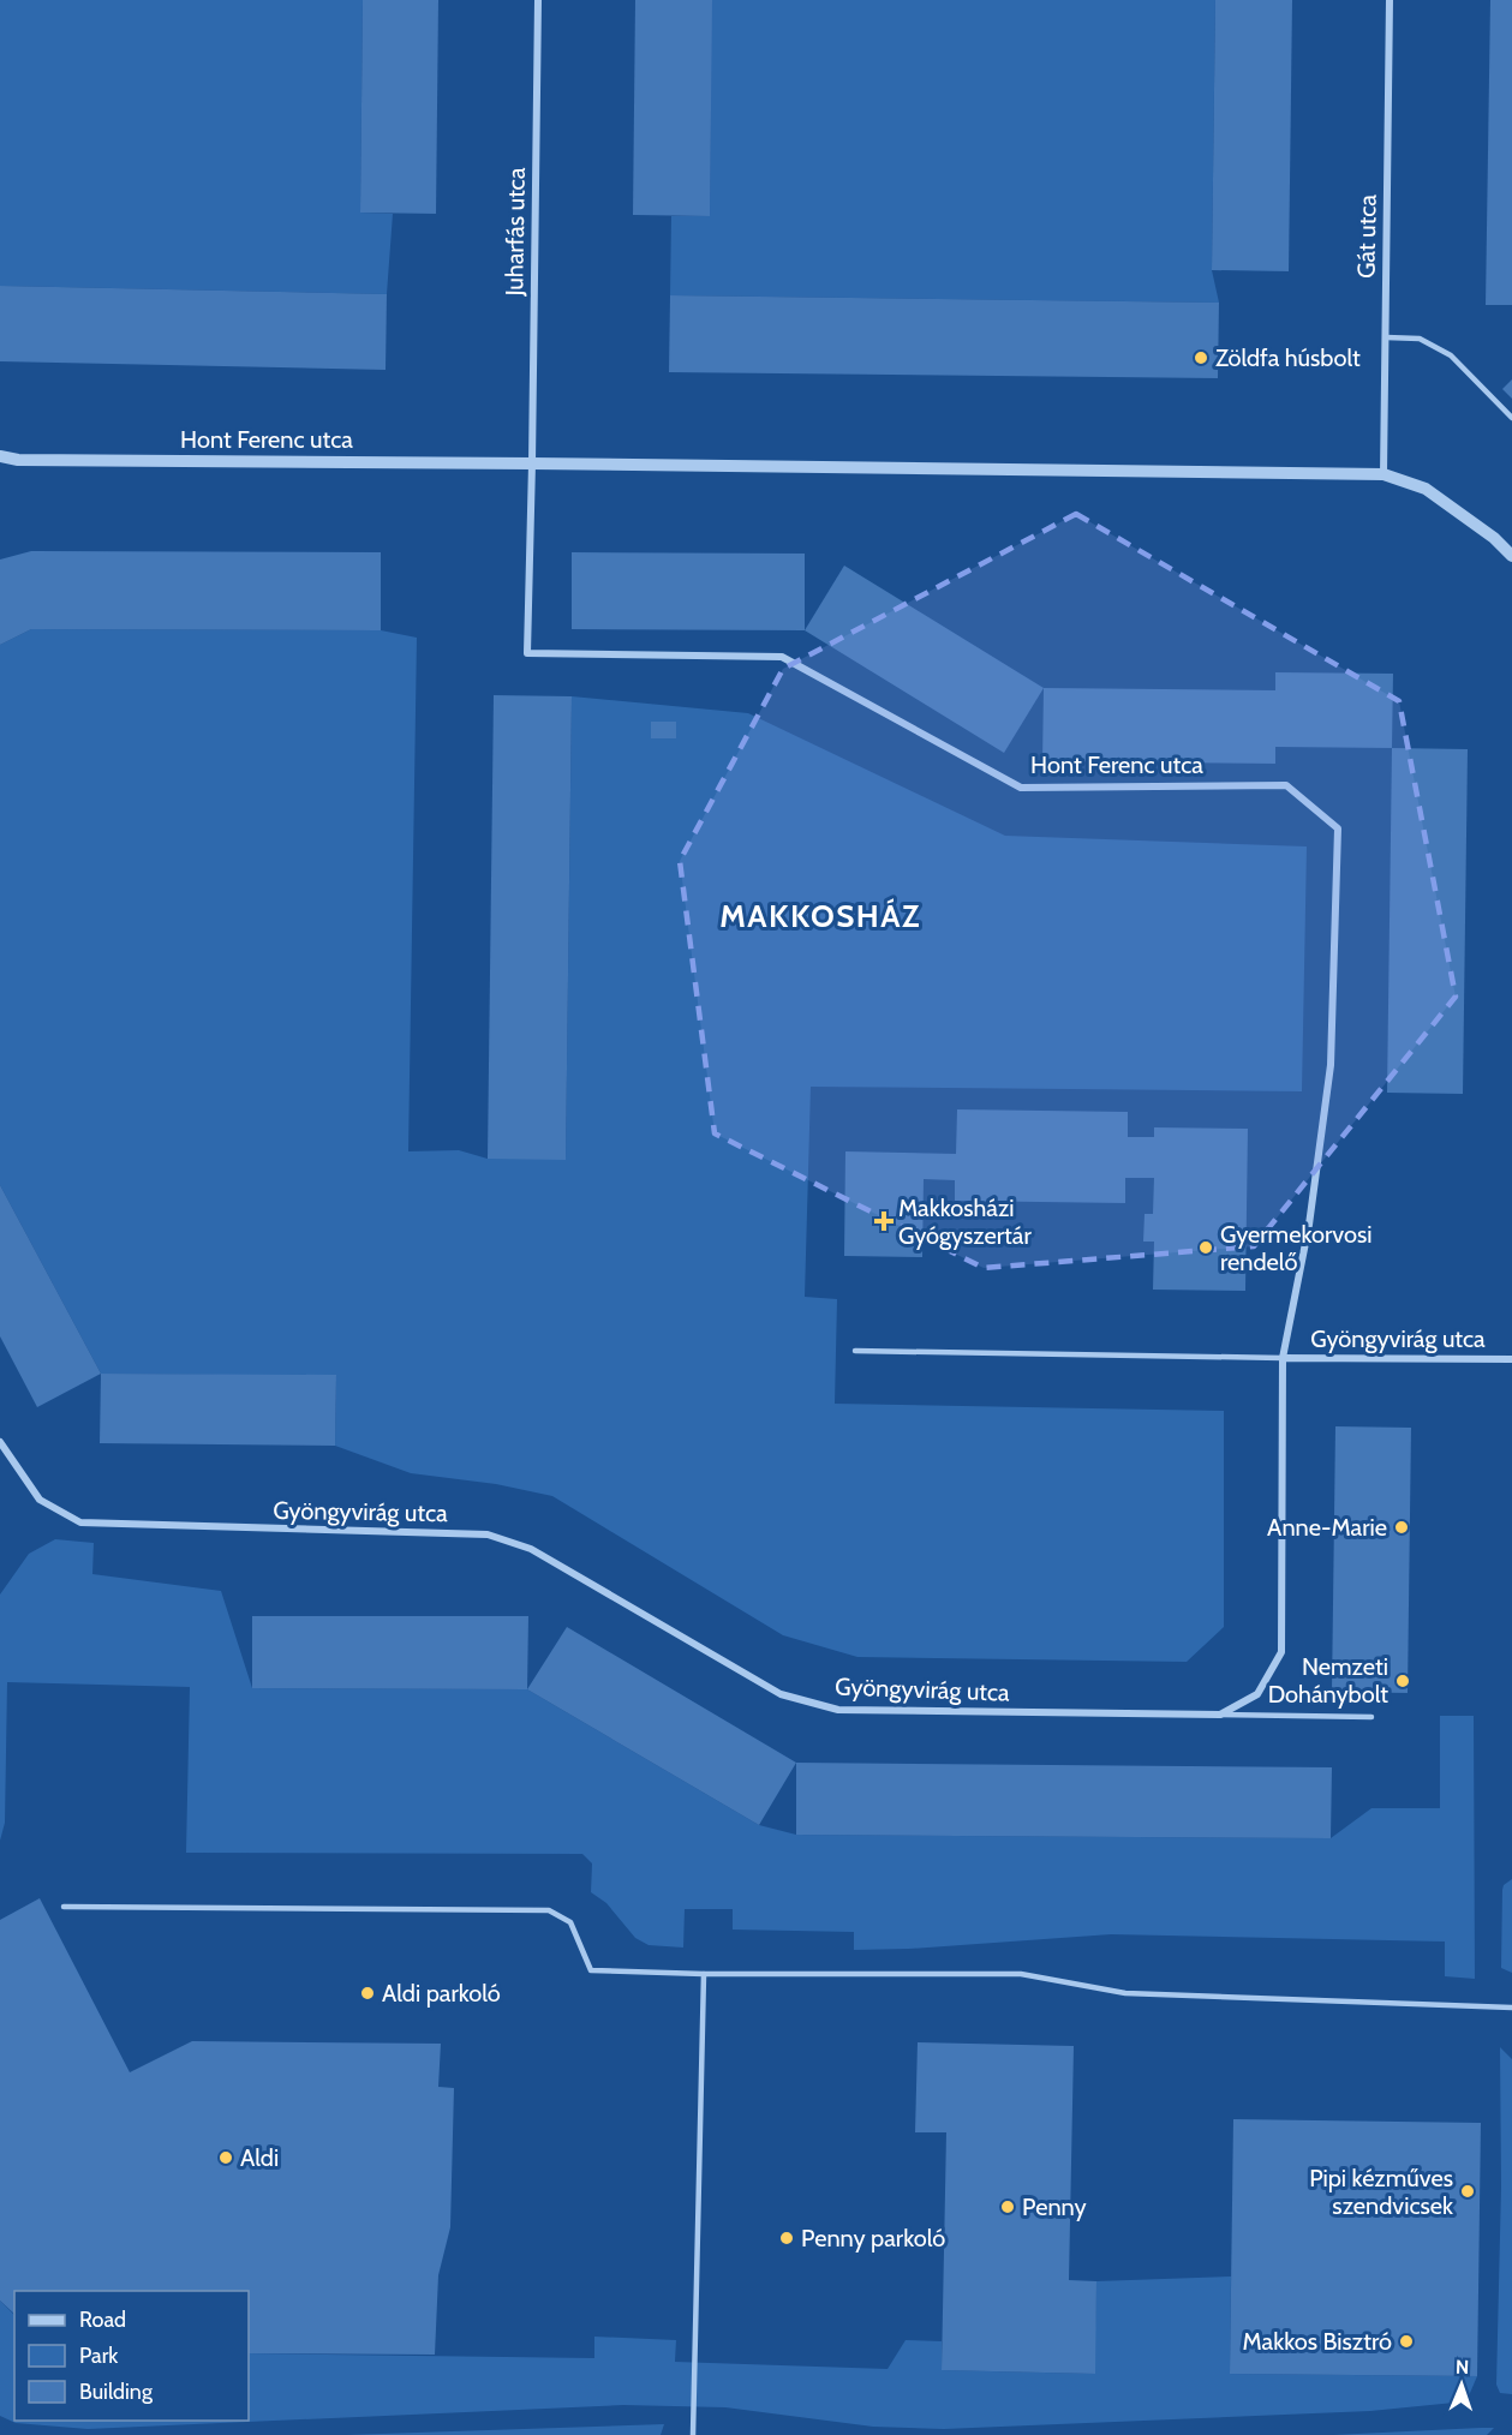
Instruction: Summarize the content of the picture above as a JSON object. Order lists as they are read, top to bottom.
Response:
{
  "streets": {
    "street": [
      "Juharfás utca",
      "Gát utca",
      "Hont Ferenc utca",
      "Gyöngyvirág utca"
    ]
  },
  "crossings": [
    ["Juharfás utca", "Hont Ferenc utca"],
    ["Gát utca", "Hont Ferenc utca"],
    ["Hont Ferenc utca", "Gyöngyvirág utca"]
  ],
  "districts": ["MAKKOSHÁZ"],
  "places": {
    "other": [
      "Zöldfa húsbolt",
      "Gyermekorvosi rendelő",
      "Anne-Marie",
      "Nemzeti Dohánybolt",
      "Aldi parkoló",
      "Aldi",
      "Pipi kézműves szendvicsek",
      "Penny",
      "Penny parkoló",
      "Makkos Bisztró"
    ],
    "health": ["Makkosházi Gyógyszertár"]
  },
  "legend": ["Road", "Park", "Building"],
  "north": "top"
}
